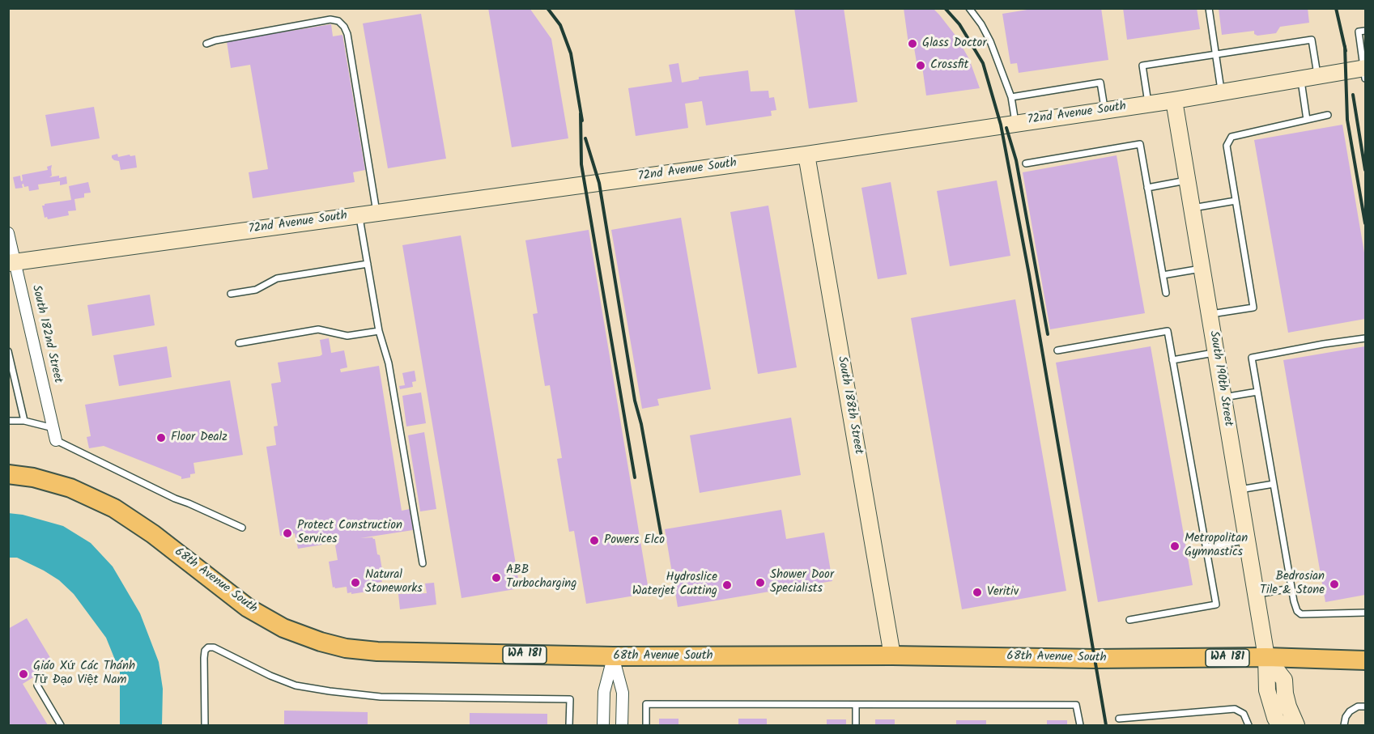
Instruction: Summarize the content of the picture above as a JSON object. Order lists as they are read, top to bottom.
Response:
{
  "streets": {
    "main road": ["68th Avenue South", "WA 181"],
    "street": [
      "72nd Avenue South",
      "South 182nd Street",
      "South 190th Street",
      "South 188th Street"
    ]
  },
  "crossings": [
    ["72nd Avenue South", "South 182nd Street"],
    ["72nd Avenue South", "South 190th Street"],
    ["72nd Avenue South", "South 188th Street"],
    ["South 190th Street", "68th Avenue South"],
    ["South 188th Street", "68th Avenue South"]
  ],
  "places": [
    "Glass Doctor",
    "Crossfit",
    "Floor Dealz",
    "Protect Construction Services",
    "Powers Elco",
    "Metropolitan Gymnastics",
    "ABB Turbocharging",
    "Natural Stoneworks",
    "Shower Door Specialists",
    "Bedrosian Tile & Stone",
    "Hydroslice Waterjet Cutting",
    "Veritiv",
    "Giáo Xứ Các Thánh Tử Đạo Việt Nam"
  ]
}
